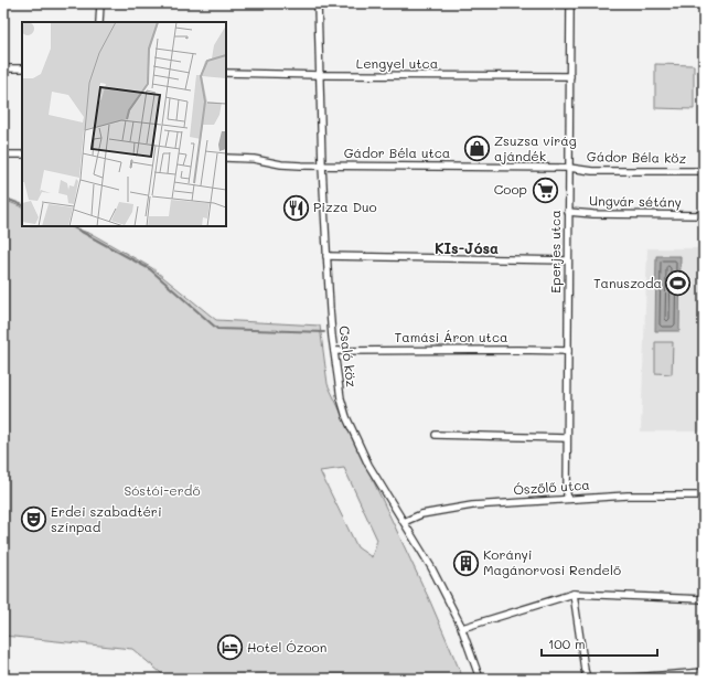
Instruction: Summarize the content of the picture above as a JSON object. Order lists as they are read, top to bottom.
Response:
{
  "streets": {
    "street": [
      "Lengyel utca",
      "Gádor Béla utca",
      "Gádor Béla köz",
      "Ungvár sétány",
      "Eperjes utca",
      "Tamási Áron utca",
      "Csaló köz",
      "Ószőlő utca"
    ]
  },
  "crossings": [
    ["Lengyel utca", "Eperjes utca"],
    ["Lengyel utca", "Csaló köz"],
    ["Gádor Béla utca", "Gádor Béla köz"],
    ["Gádor Béla utca", "Eperjes utca"],
    ["Gádor Béla utca", "Csaló köz"],
    ["Gádor Béla köz", "Eperjes utca"],
    ["Ungvár sétány", "Eperjes utca"],
    ["Eperjes utca", "Tamási Áron utca"],
    ["Eperjes utca", "Ószőlő utca"],
    ["Tamási Áron utca", "Csaló köz"],
    ["Csaló köz", "Ószőlő utca"]
  ],
  "districts": ["KIs-Jósa"],
  "parks": ["Sóstói-erdő"],
  "places": {
    "shop": ["Zsuzsa virág ajándék"],
    "supermarket": ["Coop"],
    "restaurant": ["Pizza Duo"],
    "sports": ["Tanuszoda"],
    "theatre": ["Erdei szabadtéri színpad"],
    "building": ["Korányi Magánorvosi Rendelő"],
    "hotel": ["Hotel Ózoon"]
  },
  "scale_bar": "100 m"
}
